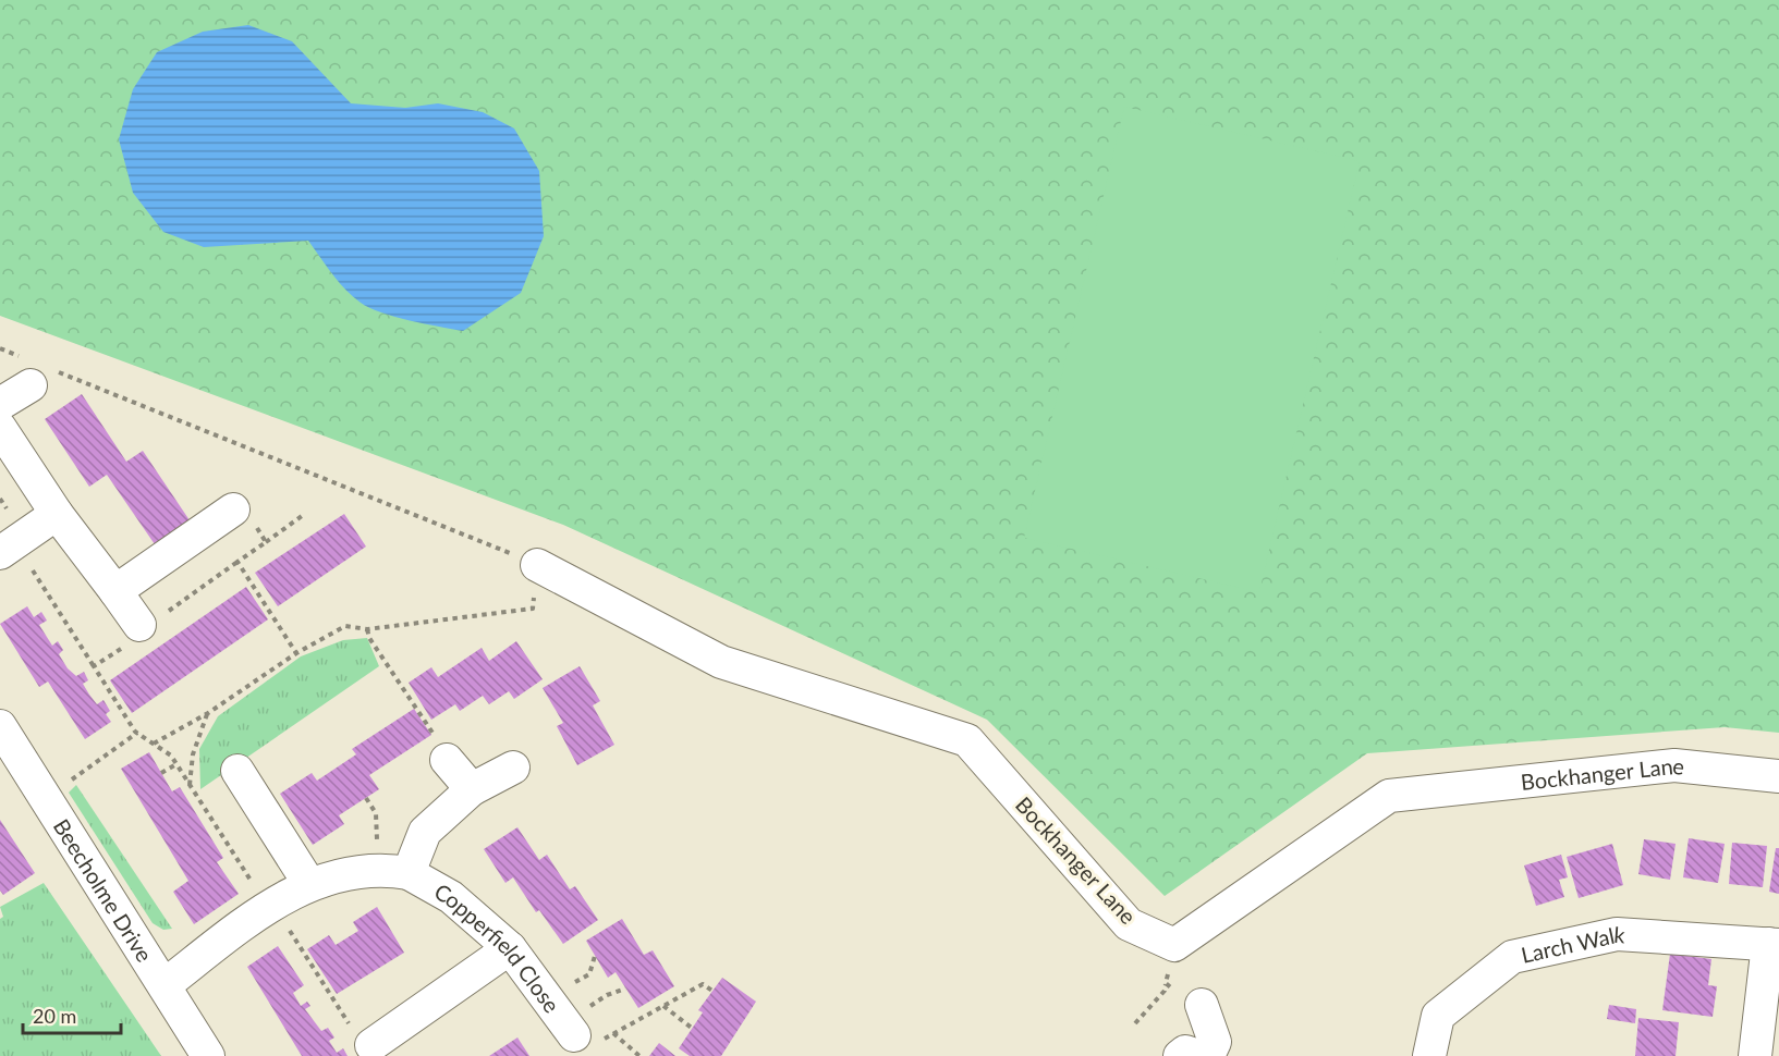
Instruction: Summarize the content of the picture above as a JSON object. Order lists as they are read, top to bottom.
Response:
{
  "streets": {
    "street": [
      "Bockhanger Lane",
      "Beecholme Drive",
      "Larch Walk",
      "Copperfield Close"
    ]
  },
  "crossings": [
    ["Beecholme Drive", "Copperfield Close"]
  ],
  "scale_bar": "20 m"
}
